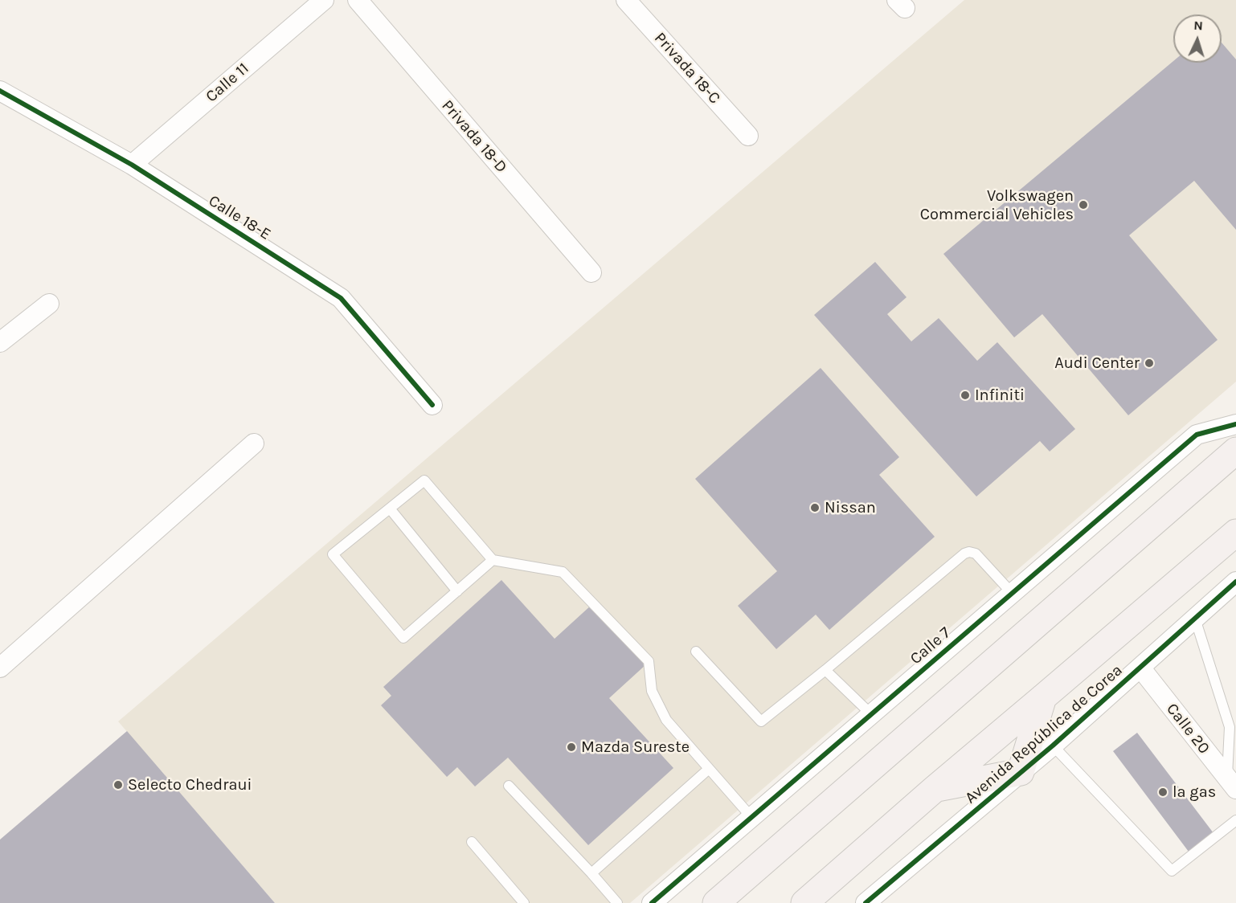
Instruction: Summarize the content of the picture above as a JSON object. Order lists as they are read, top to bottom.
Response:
{
  "streets": {
    "main road": ["Avenida República de Corea"],
    "street": [
      "Privada 18-C",
      "Calle 11",
      "Privada 18-D",
      "Calle 18-E",
      "Calle 7",
      "Calle 20"
    ]
  },
  "crossings": [
    ["Calle 11", "Calle 18-E"],
    ["Calle 20", "Avenida República de Corea"]
  ],
  "places": [
    "Volkswagen Commercial Vehicles",
    "Audi Center",
    "Infiniti",
    "Nissan",
    "Mazda Sureste",
    "Selecto Chedraui",
    "la gas"
  ],
  "north": "top"
}
